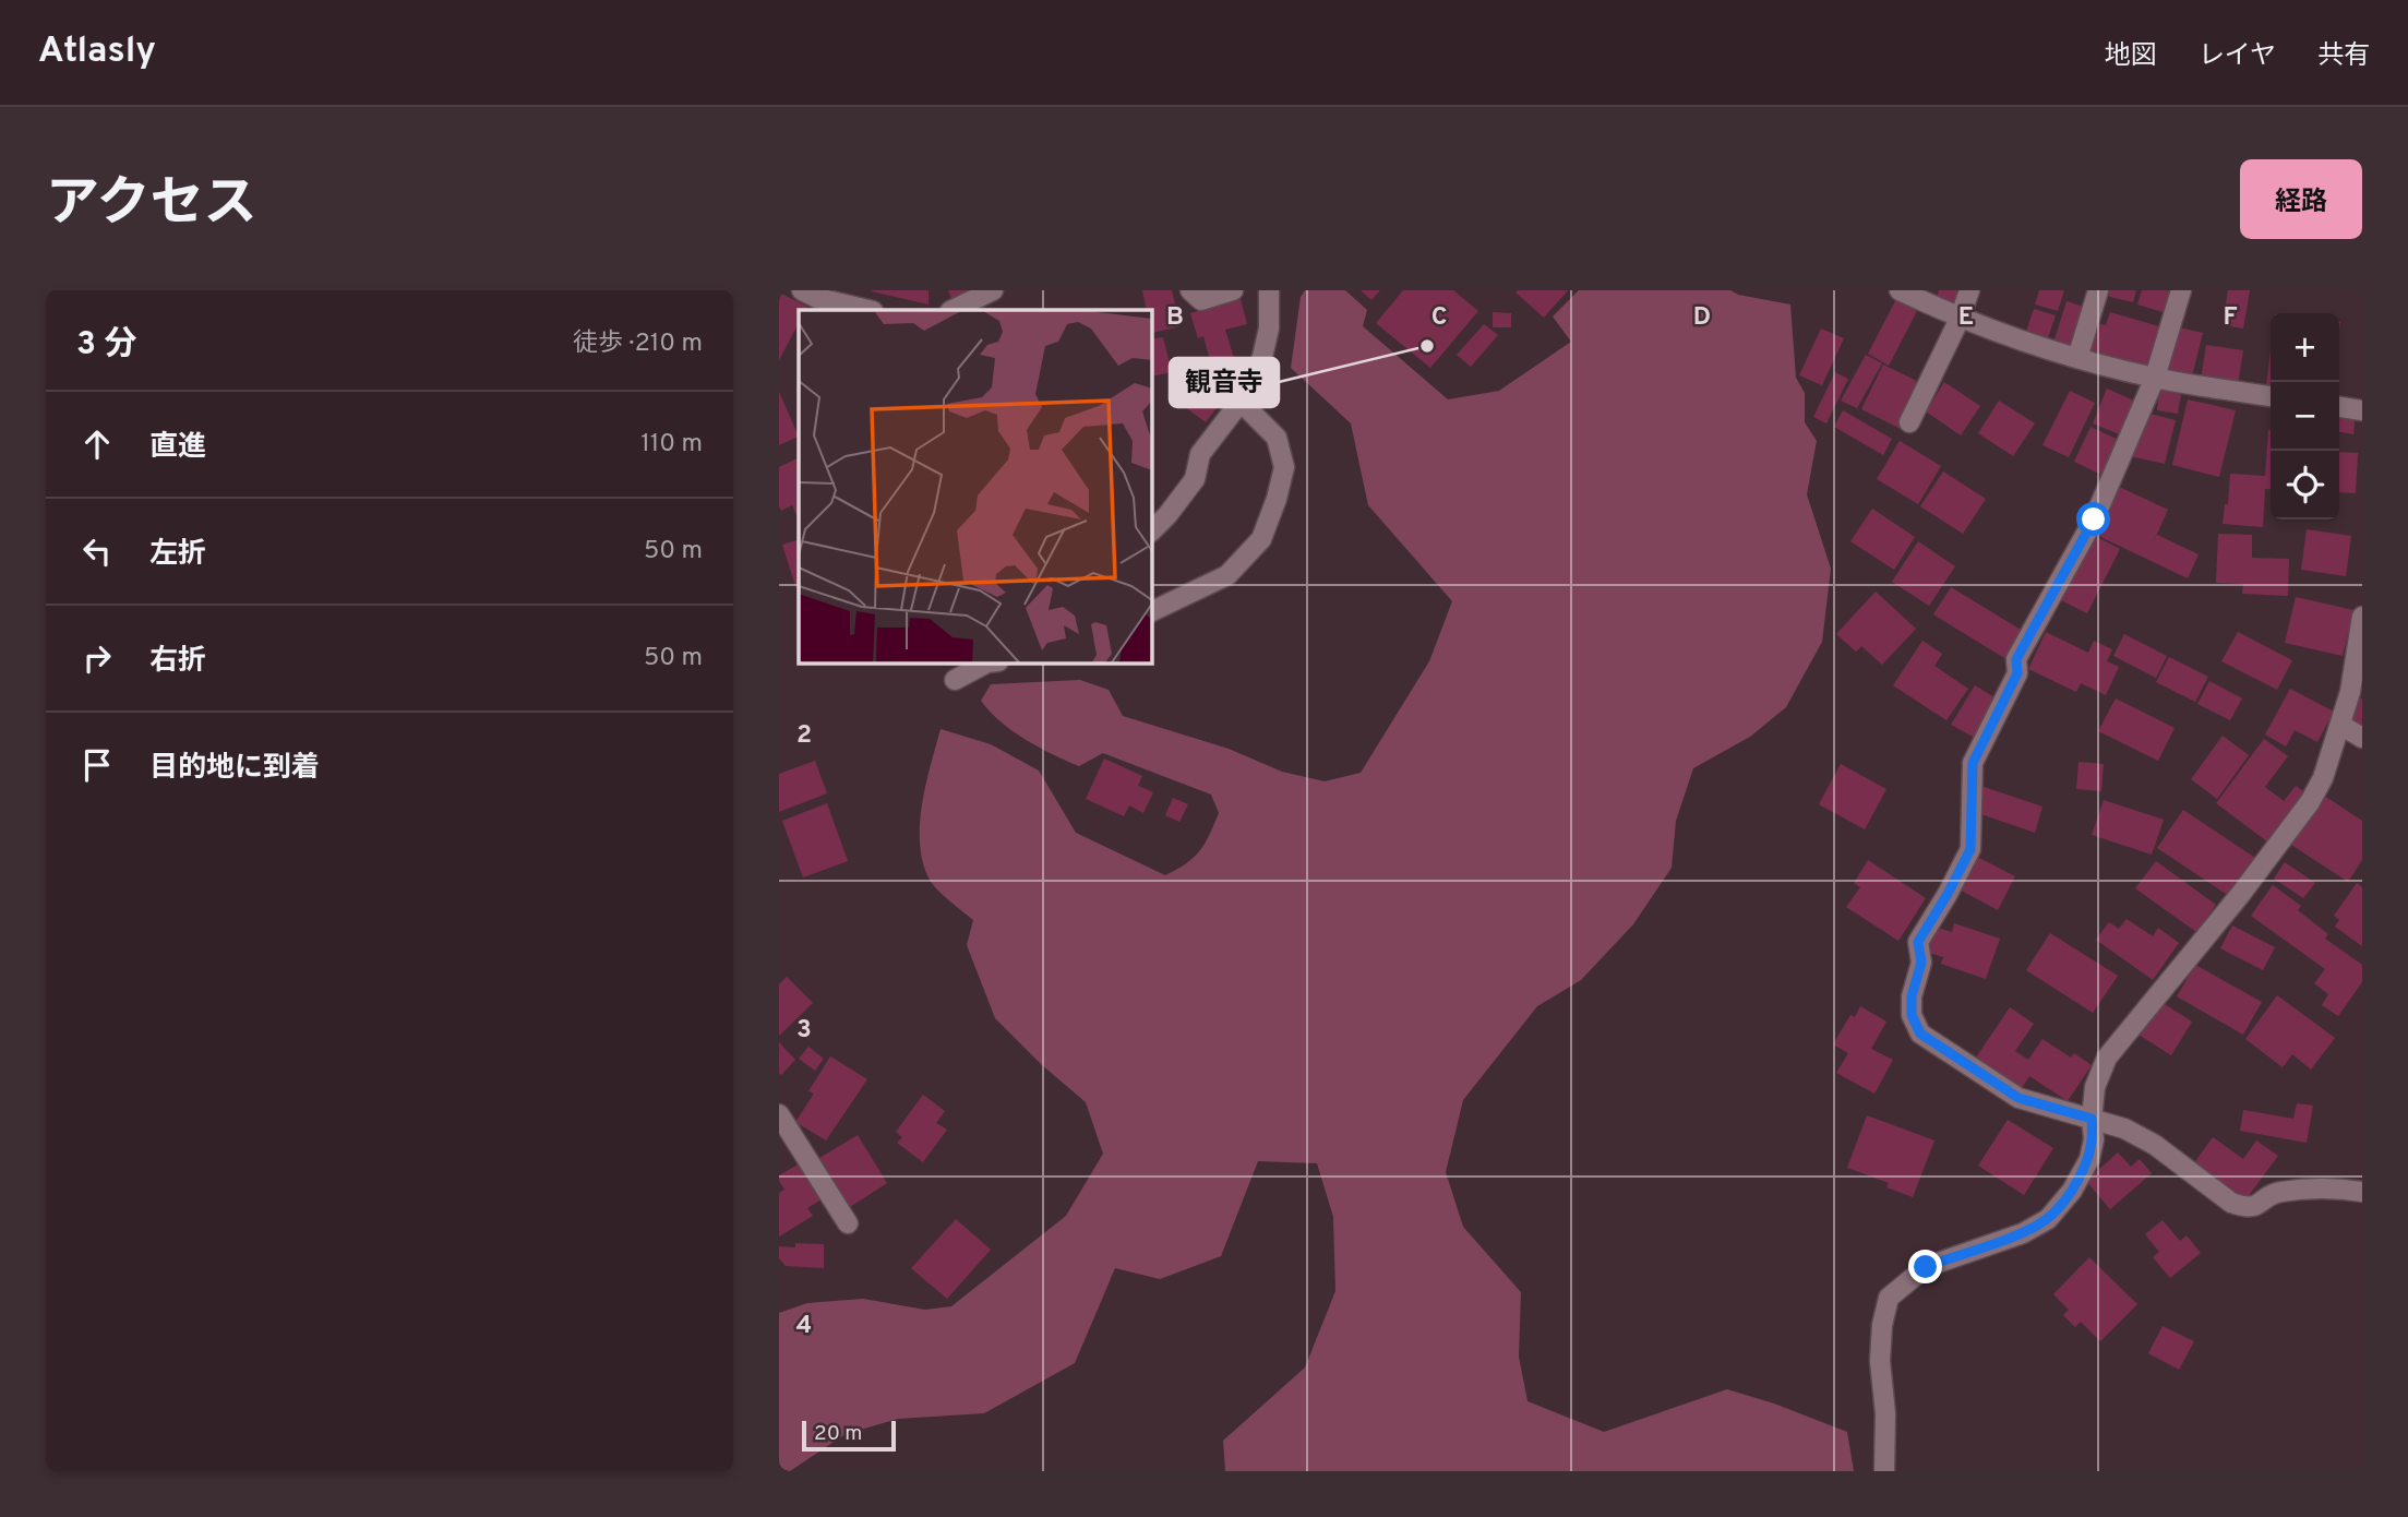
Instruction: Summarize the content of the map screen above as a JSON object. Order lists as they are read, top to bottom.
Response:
{
  "places": ["観音寺"],
  "scale_bar": "20 m",
  "page": {
    "header": "Atlasly",
    "nav": ["地図", "レイヤ", "共有"],
    "title": "アクセス",
    "buttons": "経路",
    "heading": ["3 分", "徒歩 · 210 m"],
    "map_buttons": ["+", "−"],
    "list": [
      ["直進", "110 m"],
      ["左折", "50 m"],
      ["右折", "50 m"],
      "目的地に到着"
    ],
    "scale": "20 m"
  },
  "grid": {
    "columns": [
      "B",
      "C",
      "D",
      "E",
      "F"
    ],
    "rows": ["2", "3", "4"]
  }
}
